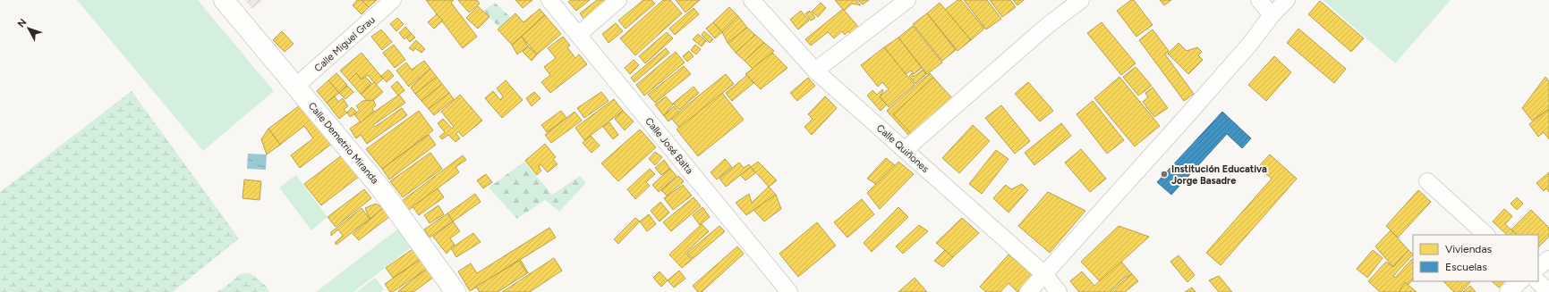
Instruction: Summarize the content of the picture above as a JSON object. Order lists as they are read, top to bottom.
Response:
{
  "streets": {
    "main road": ["Calle Demetrio Miranda"],
    "street": ["Calle Miguel Grau", "Calle José Balta", "Calle Quiñones"]
  },
  "crossings": [
    ["Calle Miguel Grau", "Calle Demetrio Miranda"]
  ],
  "places": ["Institución Educativa Jorge Basadre"],
  "legend": ["Viviendas", "Escuelas"],
  "north": "top left"
}
